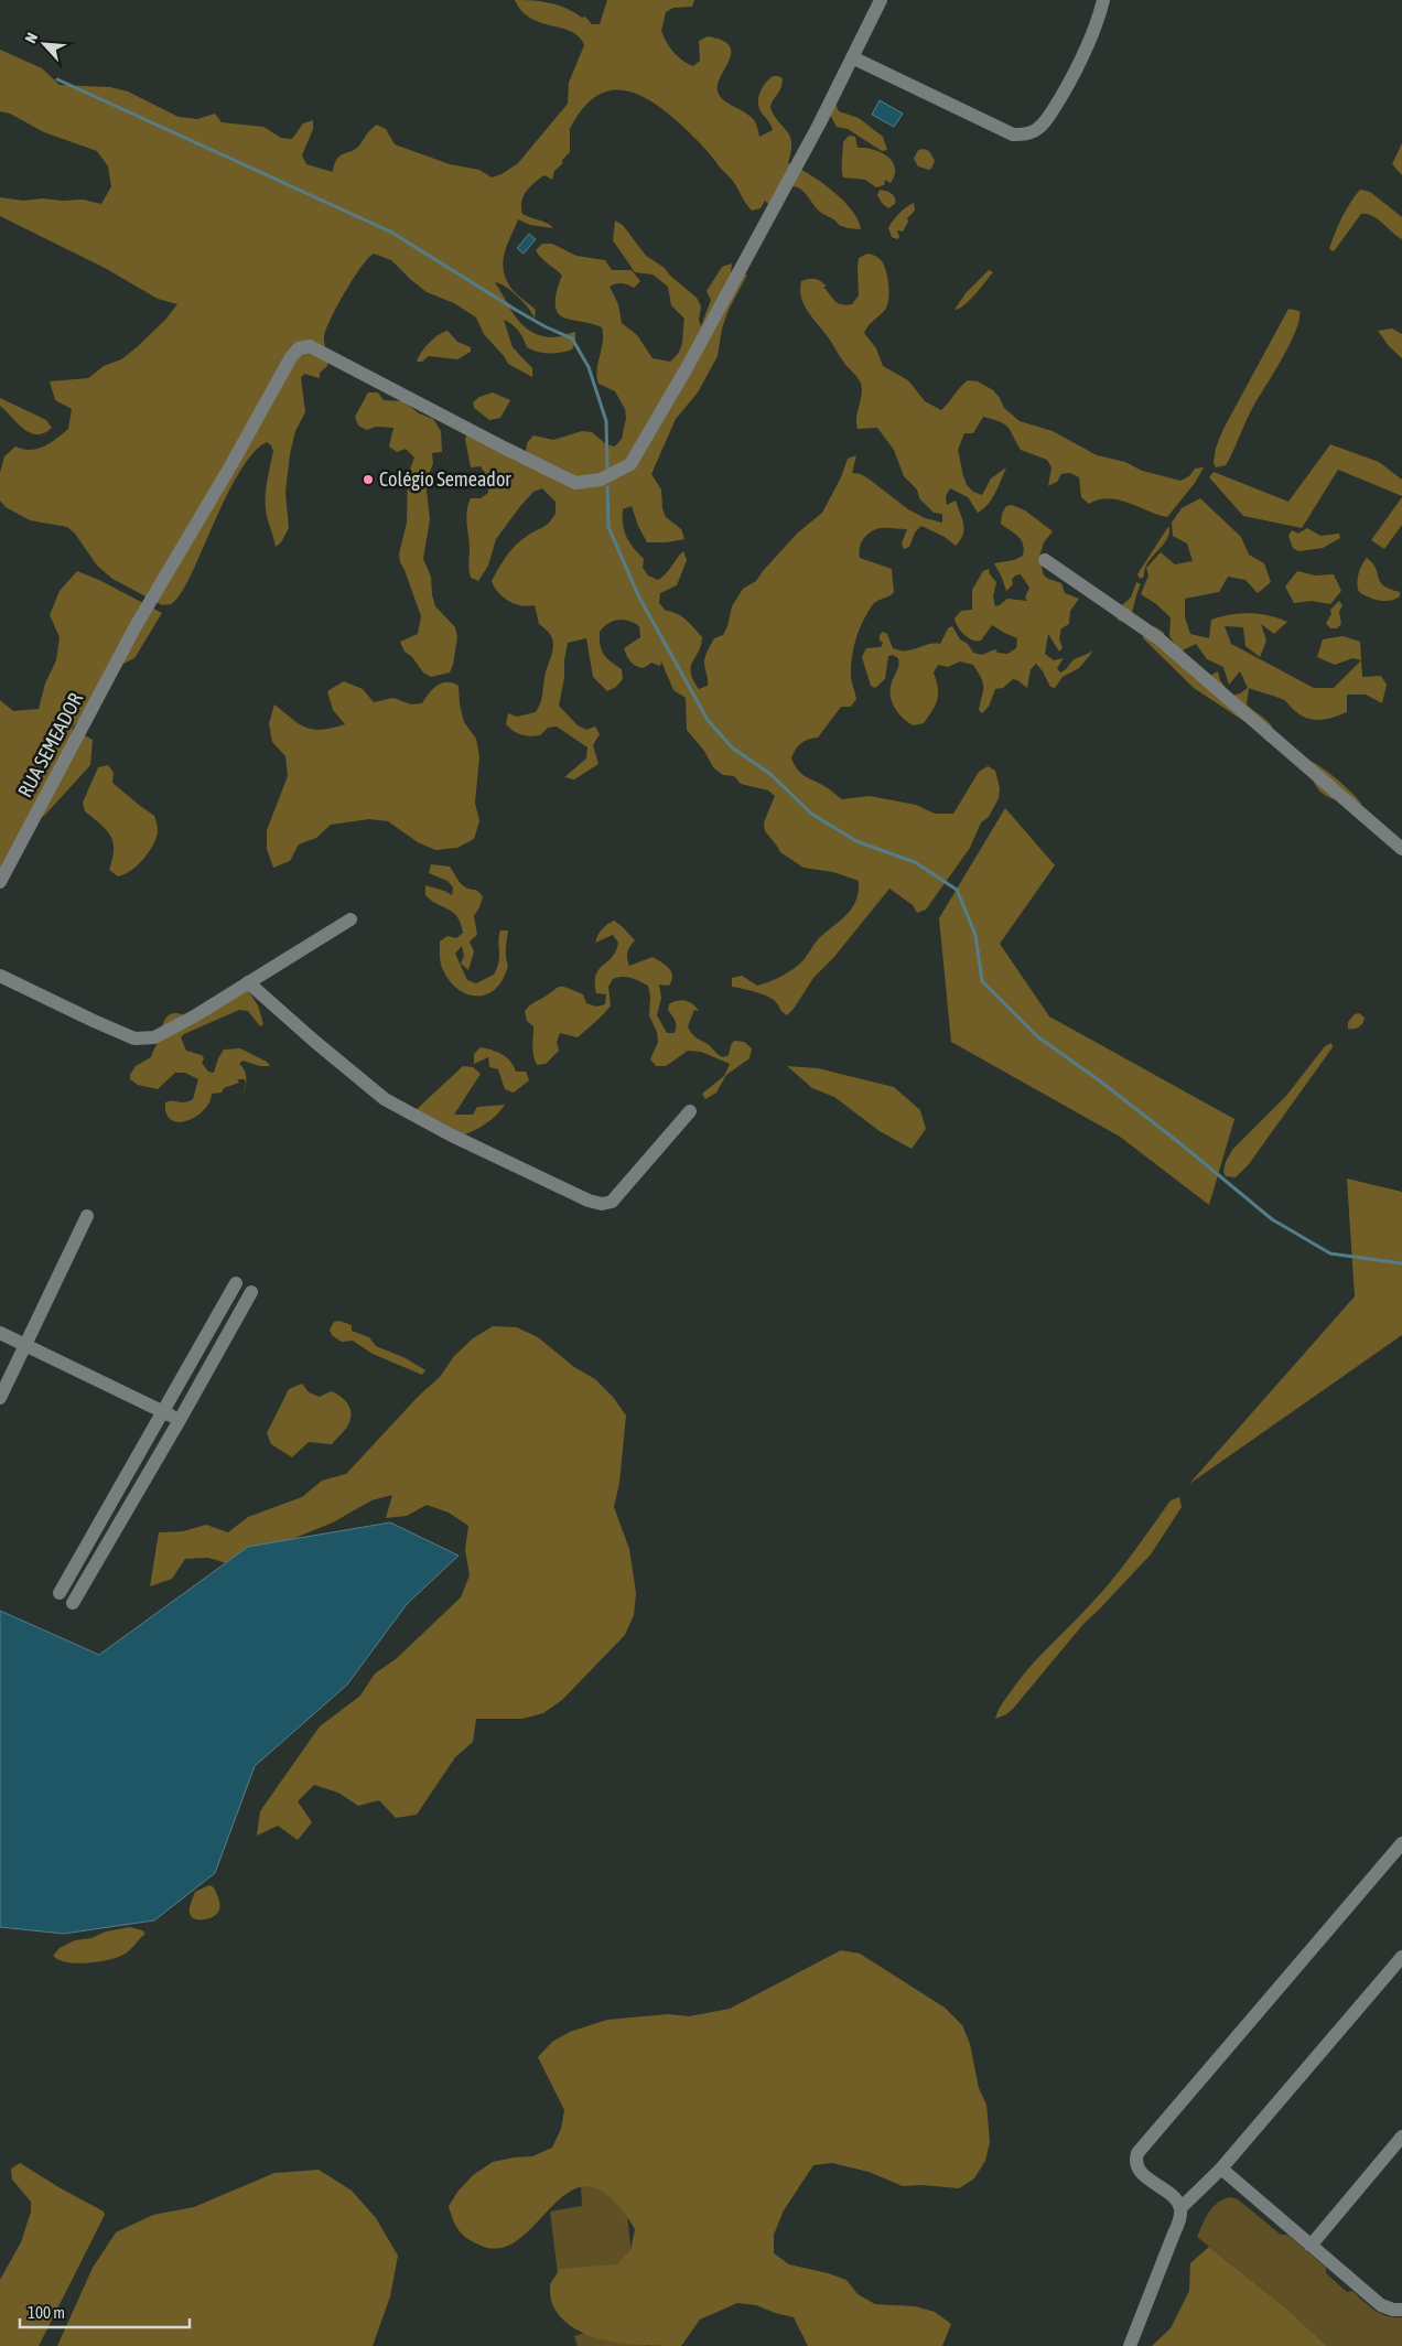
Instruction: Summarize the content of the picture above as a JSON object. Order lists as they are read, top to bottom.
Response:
{
  "streets": {
    "street": ["RUA SEMEADOR"]
  },
  "places": ["Colégio Semeador"],
  "scale_bar": "100 m",
  "north": "top left"
}
